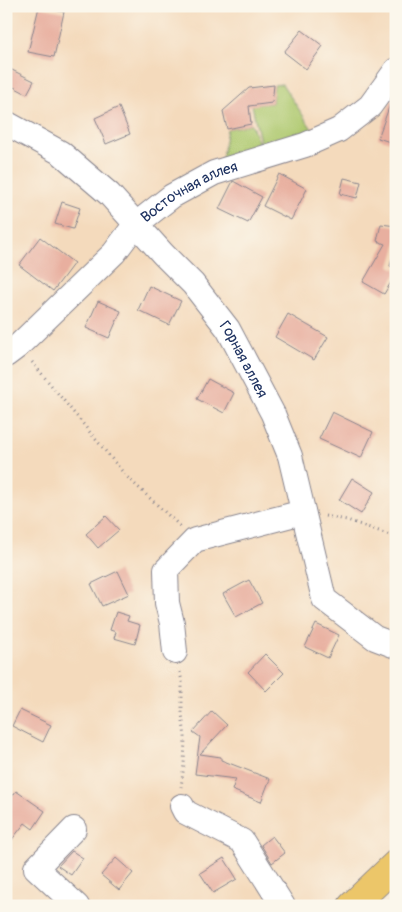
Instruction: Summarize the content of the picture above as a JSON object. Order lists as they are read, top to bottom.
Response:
{
  "streets": {
    "street": ["Восточная аллея", "Горная аллея"]
  },
  "crossings": [
    ["Восточная аллея", "Горная аллея"]
  ]
}
